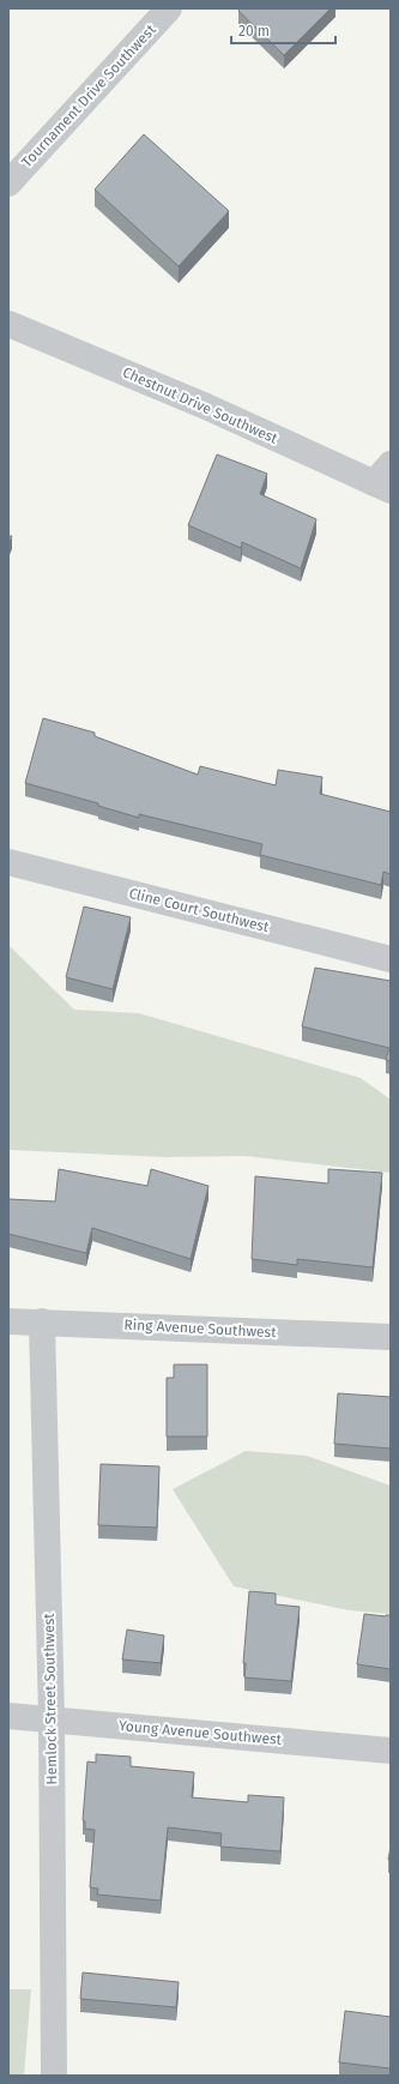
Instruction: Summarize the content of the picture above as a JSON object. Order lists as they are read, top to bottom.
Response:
{
  "streets": {
    "street": [
      "Tournament Drive Southwest",
      "Chestnut Drive Southwest",
      "Cline Court Southwest",
      "Ring Avenue Southwest",
      "Hemlock Street Southwest",
      "Young Avenue Southwest"
    ]
  },
  "crossings": [
    ["Ring Avenue Southwest", "Hemlock Street Southwest"],
    ["Hemlock Street Southwest", "Young Avenue Southwest"]
  ],
  "scale_bar": "20 m"
}
